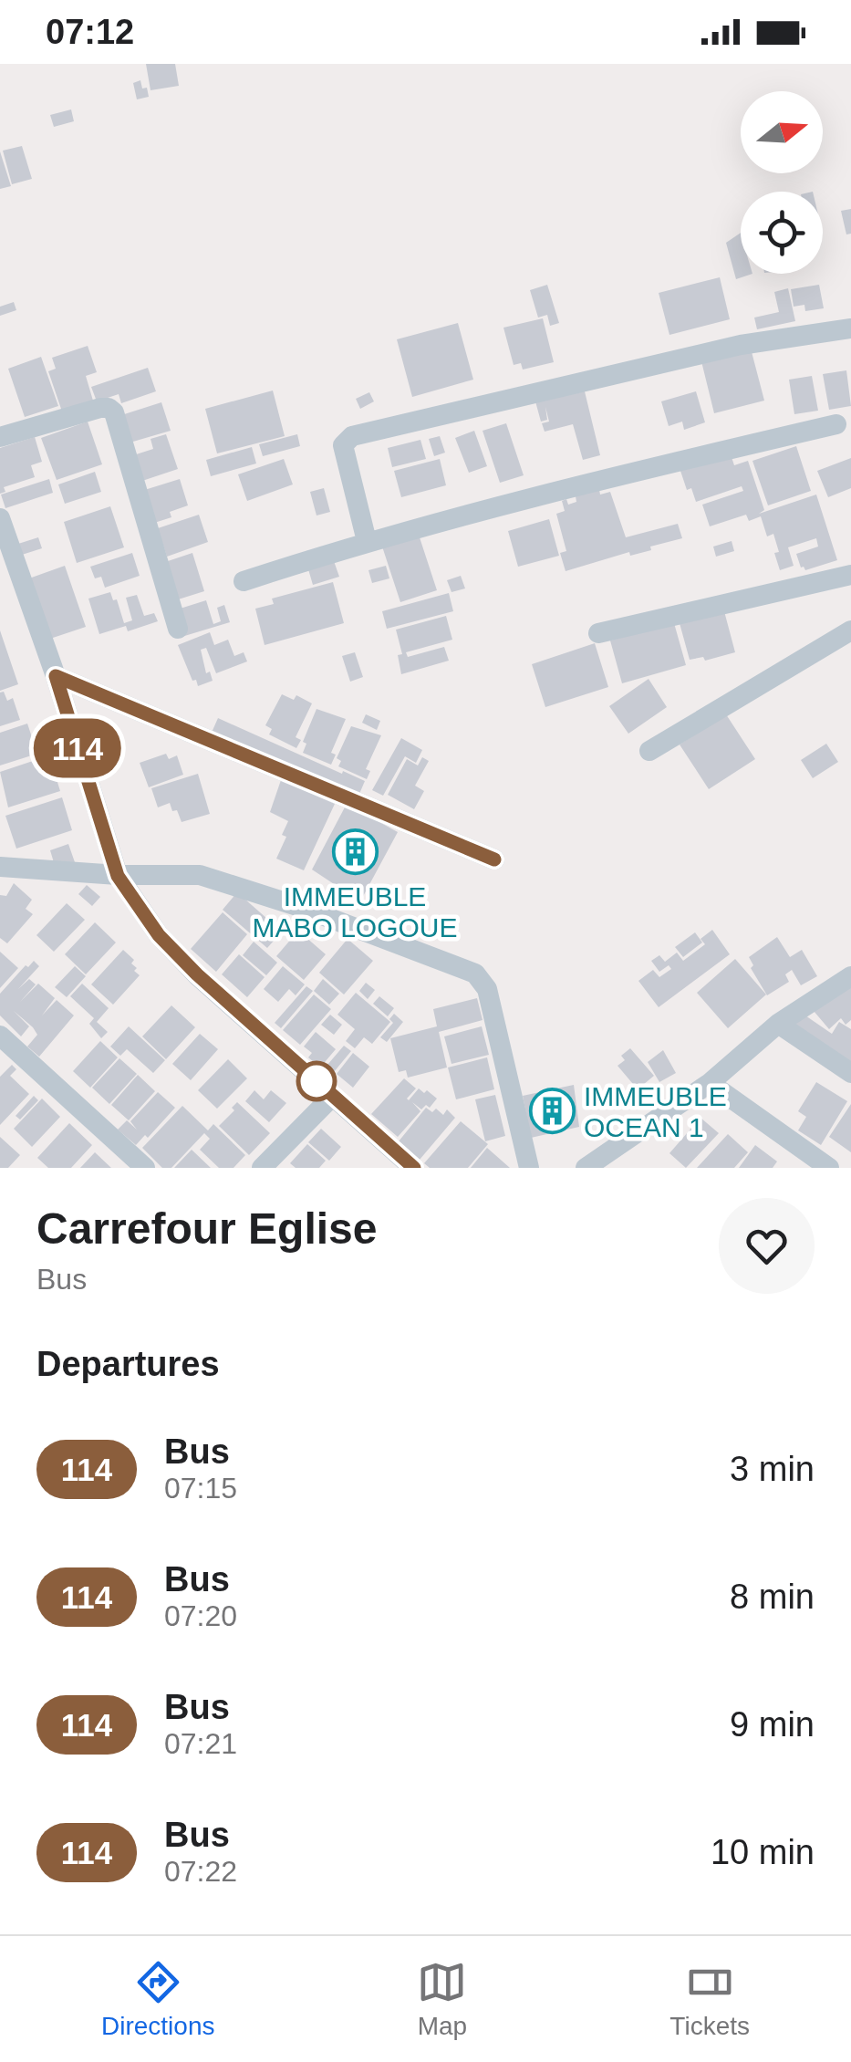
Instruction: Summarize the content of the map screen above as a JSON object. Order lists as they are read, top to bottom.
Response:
{
  "places": {
    "building": ["IMMEUBLE MABO LOGOUE", "IMMEUBLE OCEAN 1"]
  },
  "lines": ["bus line 114"],
  "north": "right",
  "page": {
    "status": "07:12",
    "on_map": "114",
    "heading": [
      ["Carrefour Eglise", "Bus"],
      "Departures"
    ],
    "list": [
      {
        "mark": "114",
        "name": "Bus",
        "note": "07:15",
        "value": "3 min"
      },
      {
        "mark": "114",
        "name": "Bus",
        "note": "07:20",
        "value": "8 min"
      },
      {
        "mark": "114",
        "name": "Bus",
        "note": "07:21",
        "value": "9 min"
      },
      {
        "mark": "114",
        "name": "Bus",
        "note": "07:22",
        "value": "10 min"
      }
    ],
    "tabs": ["Directions", "Map", "Tickets"]
  }
}
